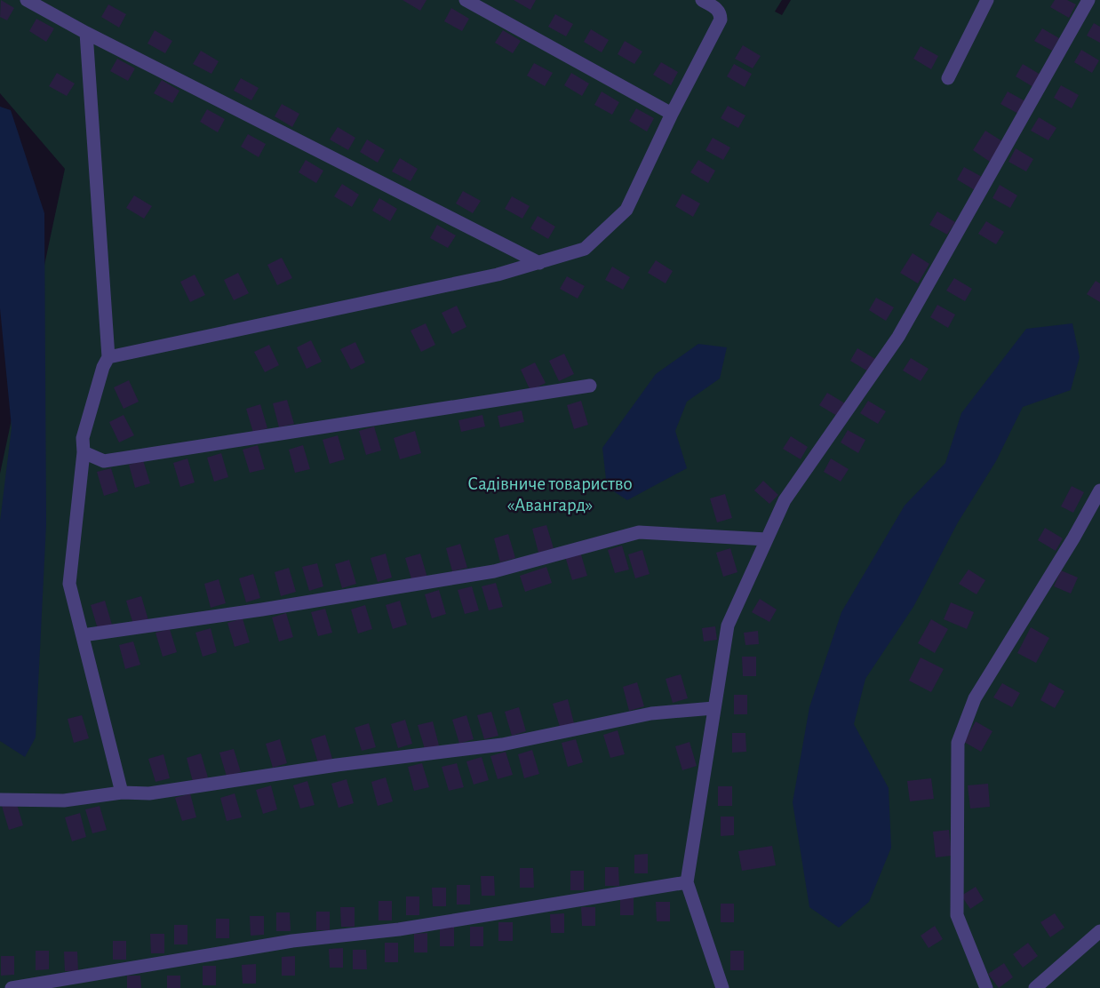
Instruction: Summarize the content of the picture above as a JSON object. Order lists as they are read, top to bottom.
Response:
{
  "parks": ["Садівниче товариство «Авангард»"]
}
